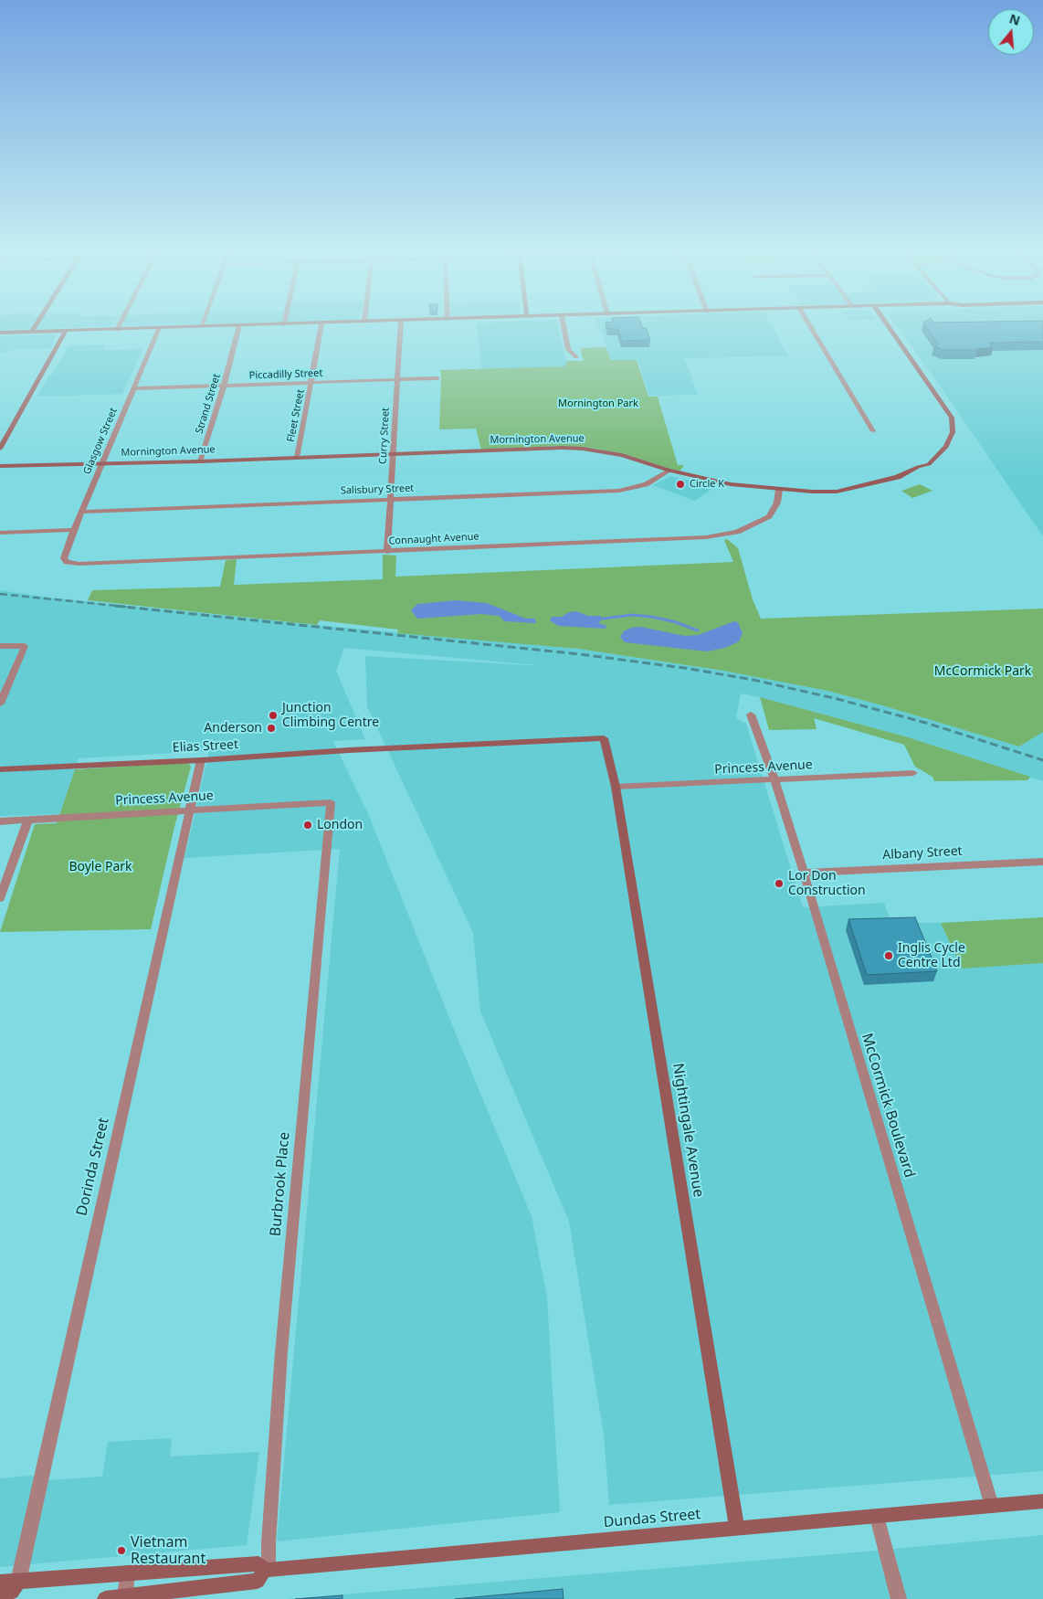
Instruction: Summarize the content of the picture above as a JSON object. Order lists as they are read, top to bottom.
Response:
{
  "streets": {
    "street": [
      "Piccadilly Street",
      "Strand Street",
      "Fleet Street",
      "Curry Street",
      "Mornington Avenue",
      "Glasgow Street",
      "Salisbury Street",
      "Connaught Avenue",
      "Elias Street",
      "Princess Avenue",
      "Albany Street",
      "McCormick Boulevard",
      "Nightingale Avenue",
      "Dorinda Street",
      "Burbrook Place",
      "Dundas Street"
    ]
  },
  "crossings": [
    ["Piccadilly Street", "Strand Street"],
    ["Piccadilly Street", "Fleet Street"],
    ["Piccadilly Street", "Curry Street"],
    ["Piccadilly Street", "Glasgow Street"],
    ["Strand Street", "Mornington Avenue"],
    ["Fleet Street", "Mornington Avenue"],
    ["Curry Street", "Mornington Avenue"],
    ["Curry Street", "Salisbury Street"],
    ["Curry Street", "Connaught Avenue"],
    ["Mornington Avenue", "Glasgow Street"],
    ["Mornington Avenue", "Salisbury Street"],
    ["Mornington Avenue", "Connaught Avenue"],
    ["Glasgow Street", "Salisbury Street"],
    ["Glasgow Street", "Connaught Avenue"],
    ["Elias Street", "Nightingale Avenue"],
    ["Elias Street", "Dorinda Street"],
    ["Princess Avenue", "McCormick Boulevard"],
    ["Princess Avenue", "Nightingale Avenue"],
    ["Princess Avenue", "Dorinda Street"],
    ["Princess Avenue", "Burbrook Place"],
    ["Albany Street", "McCormick Boulevard"],
    ["McCormick Boulevard", "Dundas Street"],
    ["Nightingale Avenue", "Dundas Street"],
    ["Dorinda Street", "Dundas Street"],
    ["Burbrook Place", "Dundas Street"]
  ],
  "parks": ["Mornington Park", "McCormick Park", "Boyle Park"],
  "places": [
    "Circle K",
    "Junction Climbing Centre",
    "Anderson",
    "London",
    "Lor Don Construction",
    "Inglis Cycle Centre Ltd",
    "Vietnam Restaurant"
  ],
  "north": "top"
}
